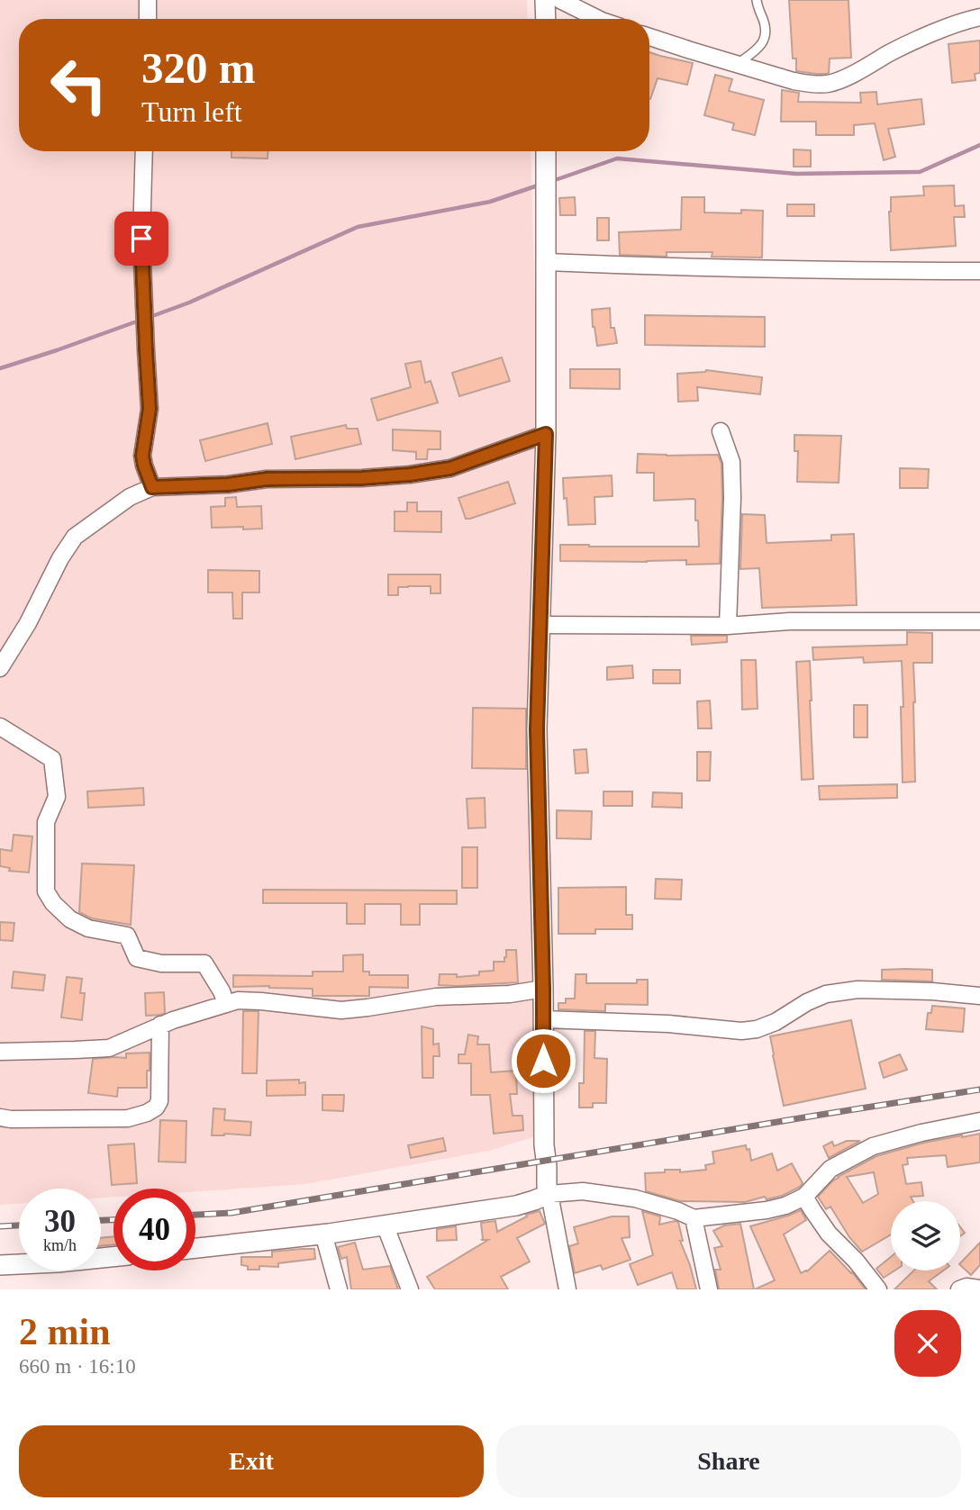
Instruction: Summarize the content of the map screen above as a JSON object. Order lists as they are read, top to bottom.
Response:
{
  "page": {
    "turn": ["320 m", "Turn left"],
    "speed": "30 km/h",
    "limit": "40",
    "heading": ["2 min", "660 m · 16:10"],
    "buttons": ["Exit", "Share"]
  }
}
